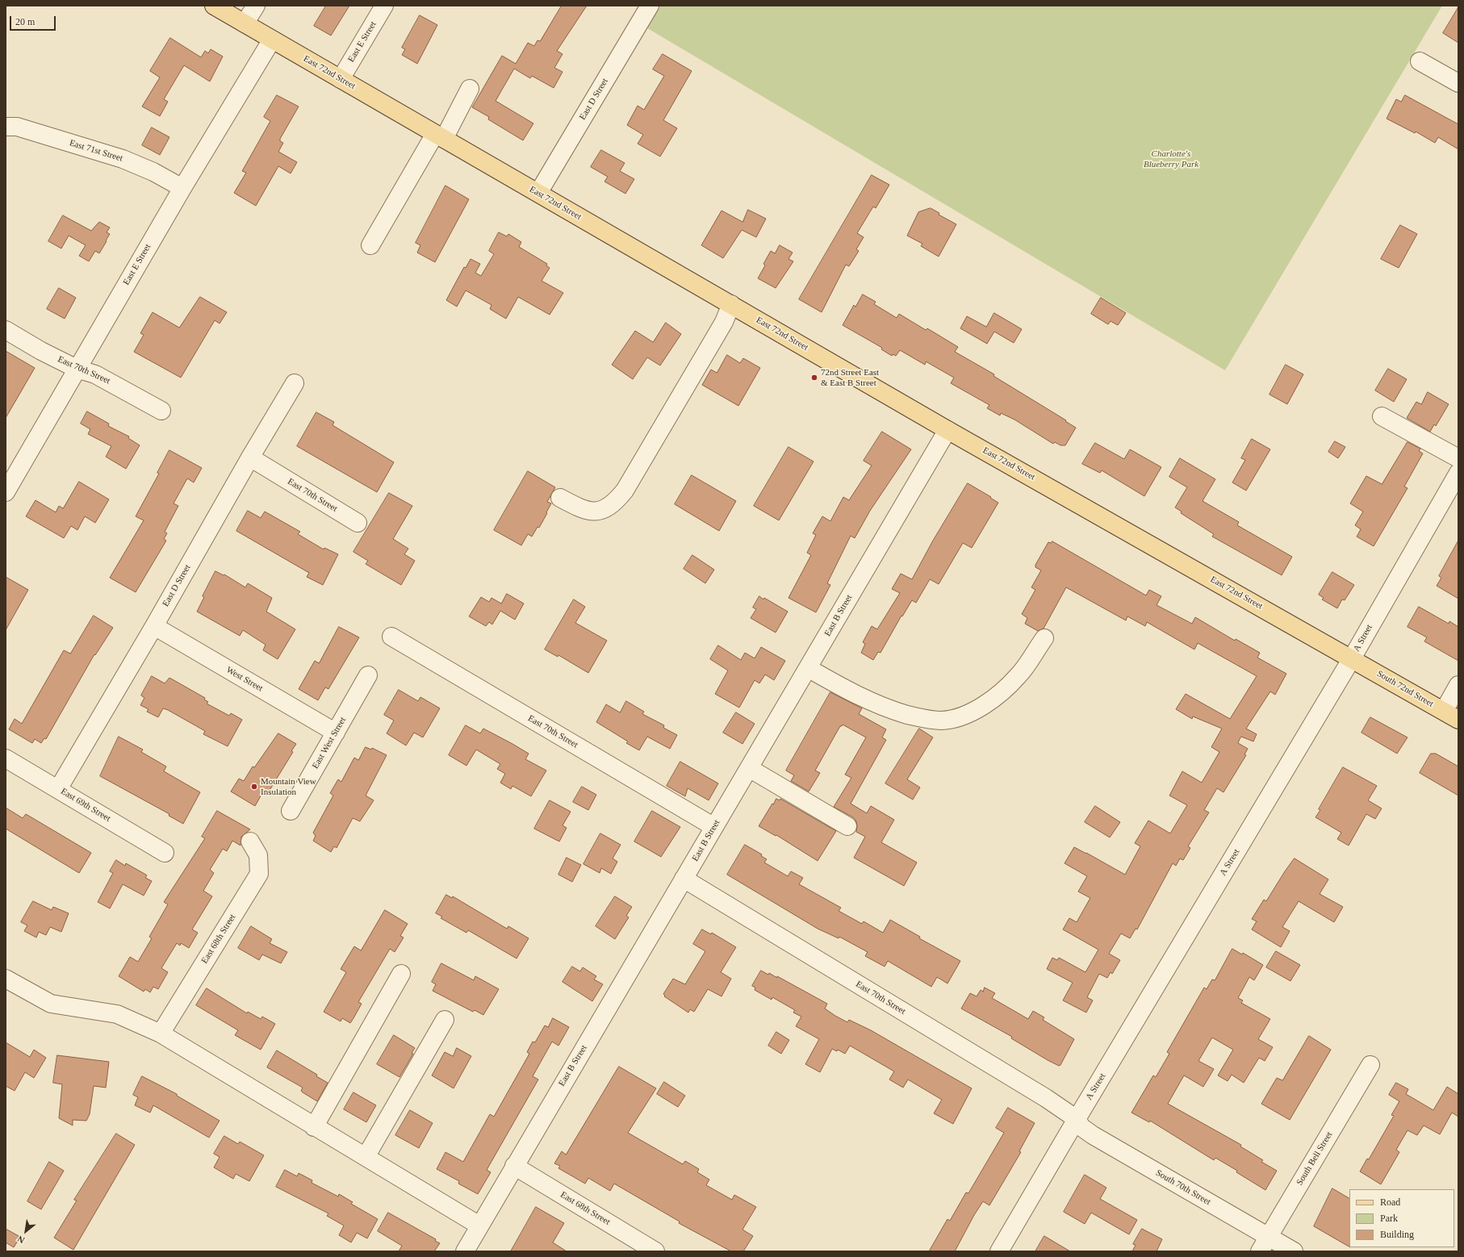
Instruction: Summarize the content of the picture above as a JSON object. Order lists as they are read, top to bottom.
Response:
{
  "streets": {
    "main road": ["East 72nd Street", "South 72nd Street"],
    "street": [
      "East E Street",
      "East D Street",
      "East 71st Street",
      "East 70th Street",
      "East B Street",
      "A Street",
      "West Street",
      "East West Street",
      "East 69th Street",
      "East 68th Street",
      "South Bell Street",
      "South 70th Street"
    ]
  },
  "crossings": [
    ["East E Street", "East 72nd Street"],
    ["East E Street", "East 71st Street"],
    ["East E Street", "East 70th Street"],
    ["East 72nd Street", "East D Street"],
    ["East 72nd Street", "East B Street"],
    ["East 72nd Street", "A Street"],
    ["East 72nd Street", "South 72nd Street"],
    ["East D Street", "East 70th Street"],
    ["East D Street", "West Street"],
    ["East D Street", "East 69th Street"],
    ["East 70th Street", "East B Street"],
    ["East 70th Street", "A Street"],
    ["East 70th Street", "South 70th Street"],
    ["East B Street", "East 68th Street"],
    ["A Street", "South 72nd Street"],
    ["A Street", "South 70th Street"],
    ["West Street", "East West Street"],
    ["South Bell Street", "South 70th Street"]
  ],
  "parks": ["Charlotte's Blueberry Park"],
  "places": ["72nd Street East & East B Street", "Mountain View Insulation"],
  "legend": ["Road", "Park", "Building"],
  "scale_bar": "20 m",
  "north": "bottom left"
}
